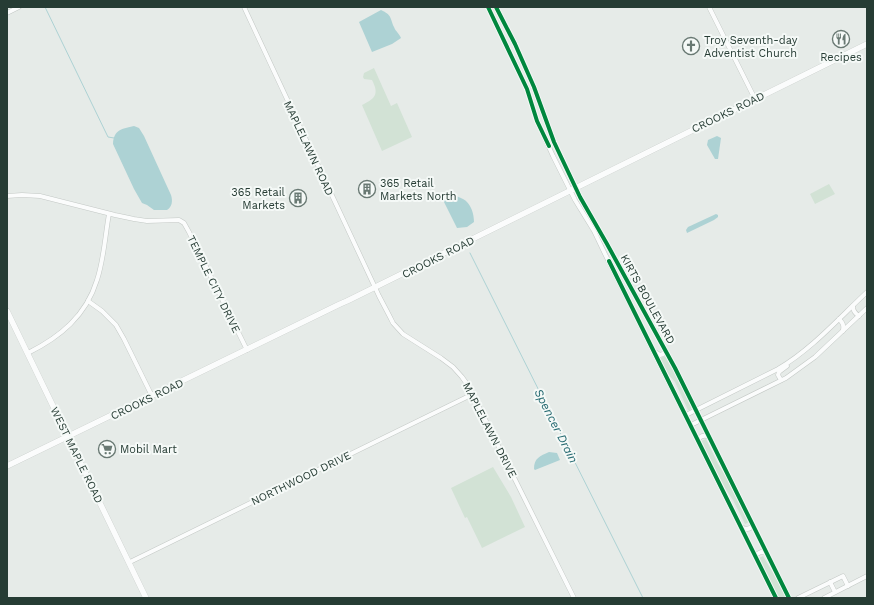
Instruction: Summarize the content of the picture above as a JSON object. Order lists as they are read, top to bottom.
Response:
{
  "streets": {
    "main road": ["CROOKS ROAD", "WEST MAPLE ROAD"],
    "street": [
      "MAPLELAWN ROAD",
      "TEMPLE CITY DRIVE",
      "KIRTS BOULEVARD",
      "MAPLELAWN DRIVE",
      "NORTHWOOD DRIVE"
    ]
  },
  "crossings": [
    ["CROOKS ROAD", "MAPLELAWN ROAD"],
    ["CROOKS ROAD", "TEMPLE CITY DRIVE"],
    ["CROOKS ROAD", "KIRTS BOULEVARD"],
    ["CROOKS ROAD", "MAPLELAWN DRIVE"],
    ["CROOKS ROAD", "WEST MAPLE ROAD"],
    ["MAPLELAWN ROAD", "MAPLELAWN DRIVE"],
    ["MAPLELAWN DRIVE", "NORTHWOOD DRIVE"],
    ["WEST MAPLE ROAD", "NORTHWOOD DRIVE"]
  ],
  "water": ["Spencer Drain"],
  "places": {
    "restaurant": ["Recipes"],
    "church": ["Troy Seventh-day Adventist Church"],
    "building": ["365 Retail Markets North", "365 Retail Markets"],
    "supermarket": ["Mobil Mart"]
  }
}
